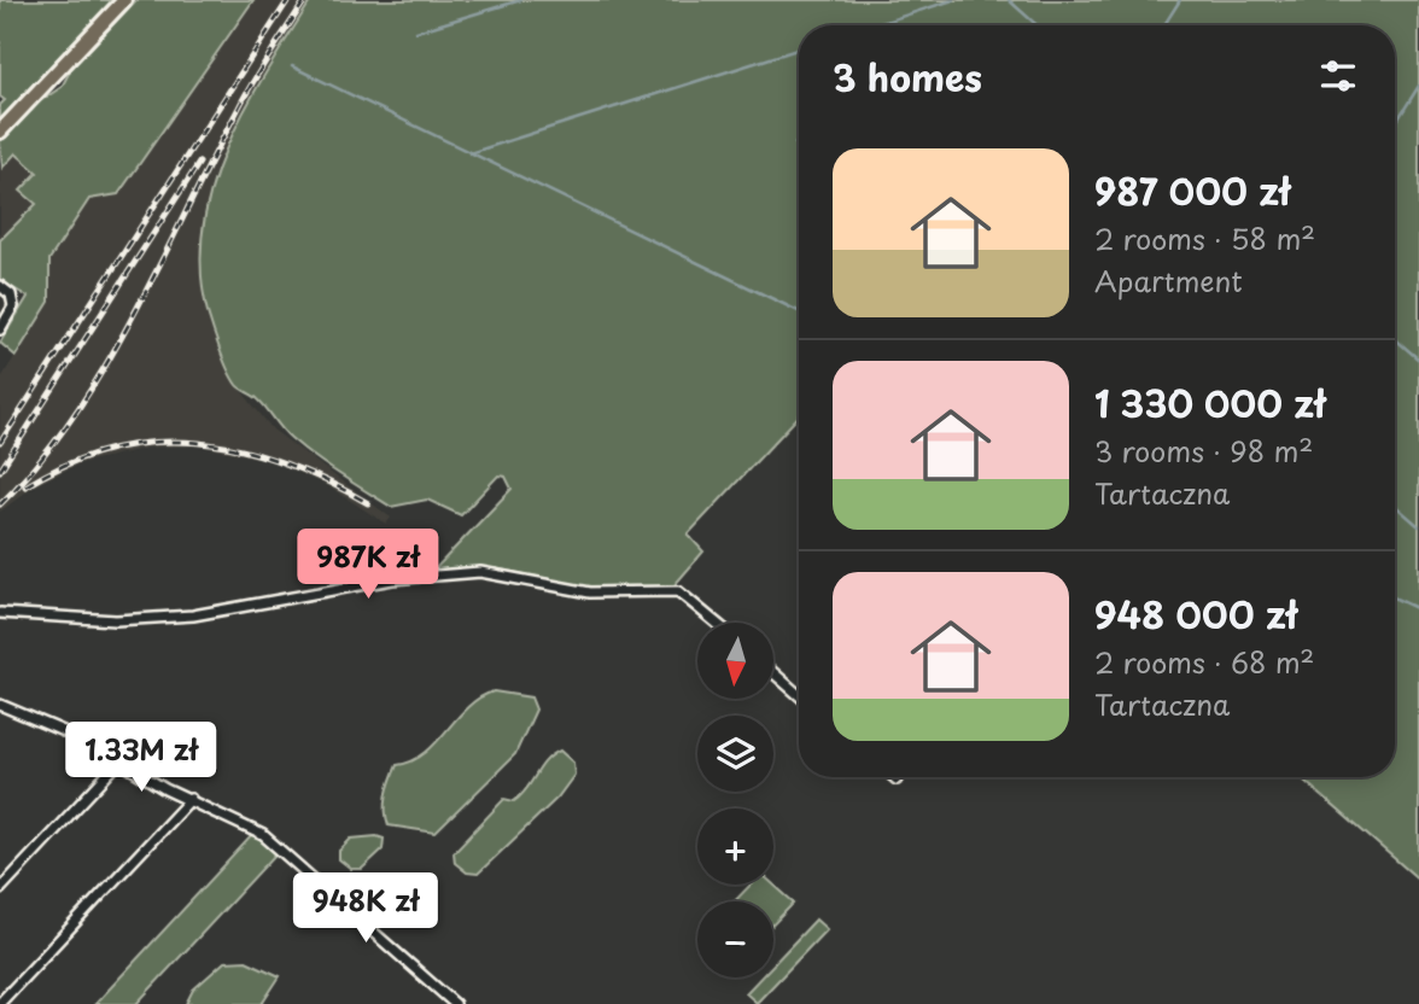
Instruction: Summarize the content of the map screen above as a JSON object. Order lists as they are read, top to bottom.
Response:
{
  "north": "bottom",
  "page": {
    "heading": "3 homes",
    "list": [
      {
        "name": "987 000 zł",
        "note": "2 rooms · 58 m² · Apartment"
      },
      {
        "name": "1 330 000 zł",
        "note": "3 rooms · 98 m² · Tartaczna"
      },
      {
        "name": "948 000 zł",
        "note": "2 rooms · 68 m² · Tartaczna"
      }
    ],
    "price": ["987K zł", "1.33M zł", "948K zł"],
    "map_buttons": ["+", "−"]
  }
}
